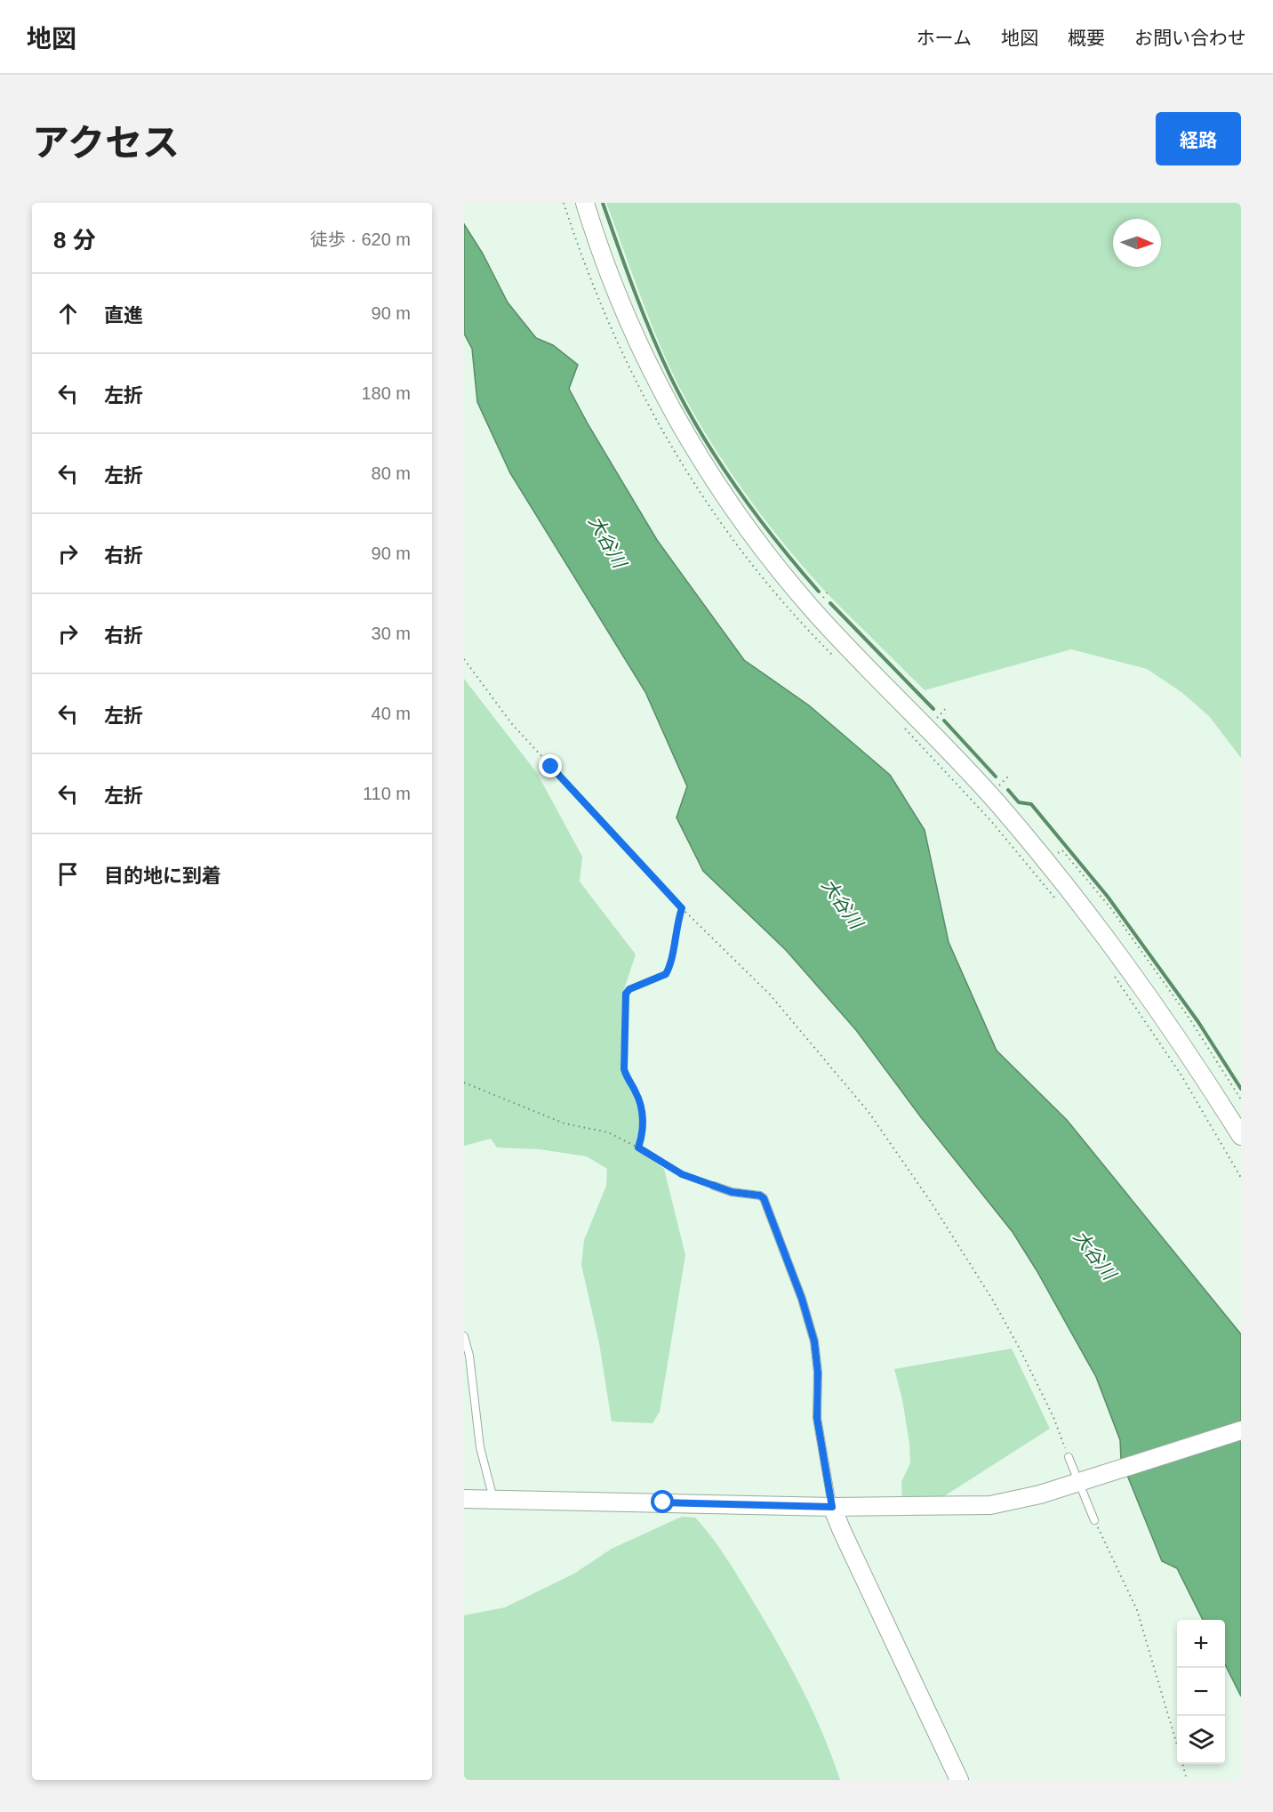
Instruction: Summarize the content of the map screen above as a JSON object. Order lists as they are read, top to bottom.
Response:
{
  "water": ["大谷川"],
  "north": "right",
  "page": {
    "header": "地図",
    "nav": [
      "ホーム",
      "地図",
      "概要",
      "お問い合わせ"
    ],
    "title": "アクセス",
    "buttons": "経路",
    "heading": ["8 分", "徒歩 · 620 m"],
    "list": [
      ["直進", "90 m"],
      ["左折", "180 m"],
      ["左折", "80 m"],
      ["右折", "90 m"],
      ["右折", "30 m"],
      ["左折", "40 m"],
      ["左折", "110 m"],
      "目的地に到着"
    ],
    "map_buttons": ["+", "−"]
  }
}
